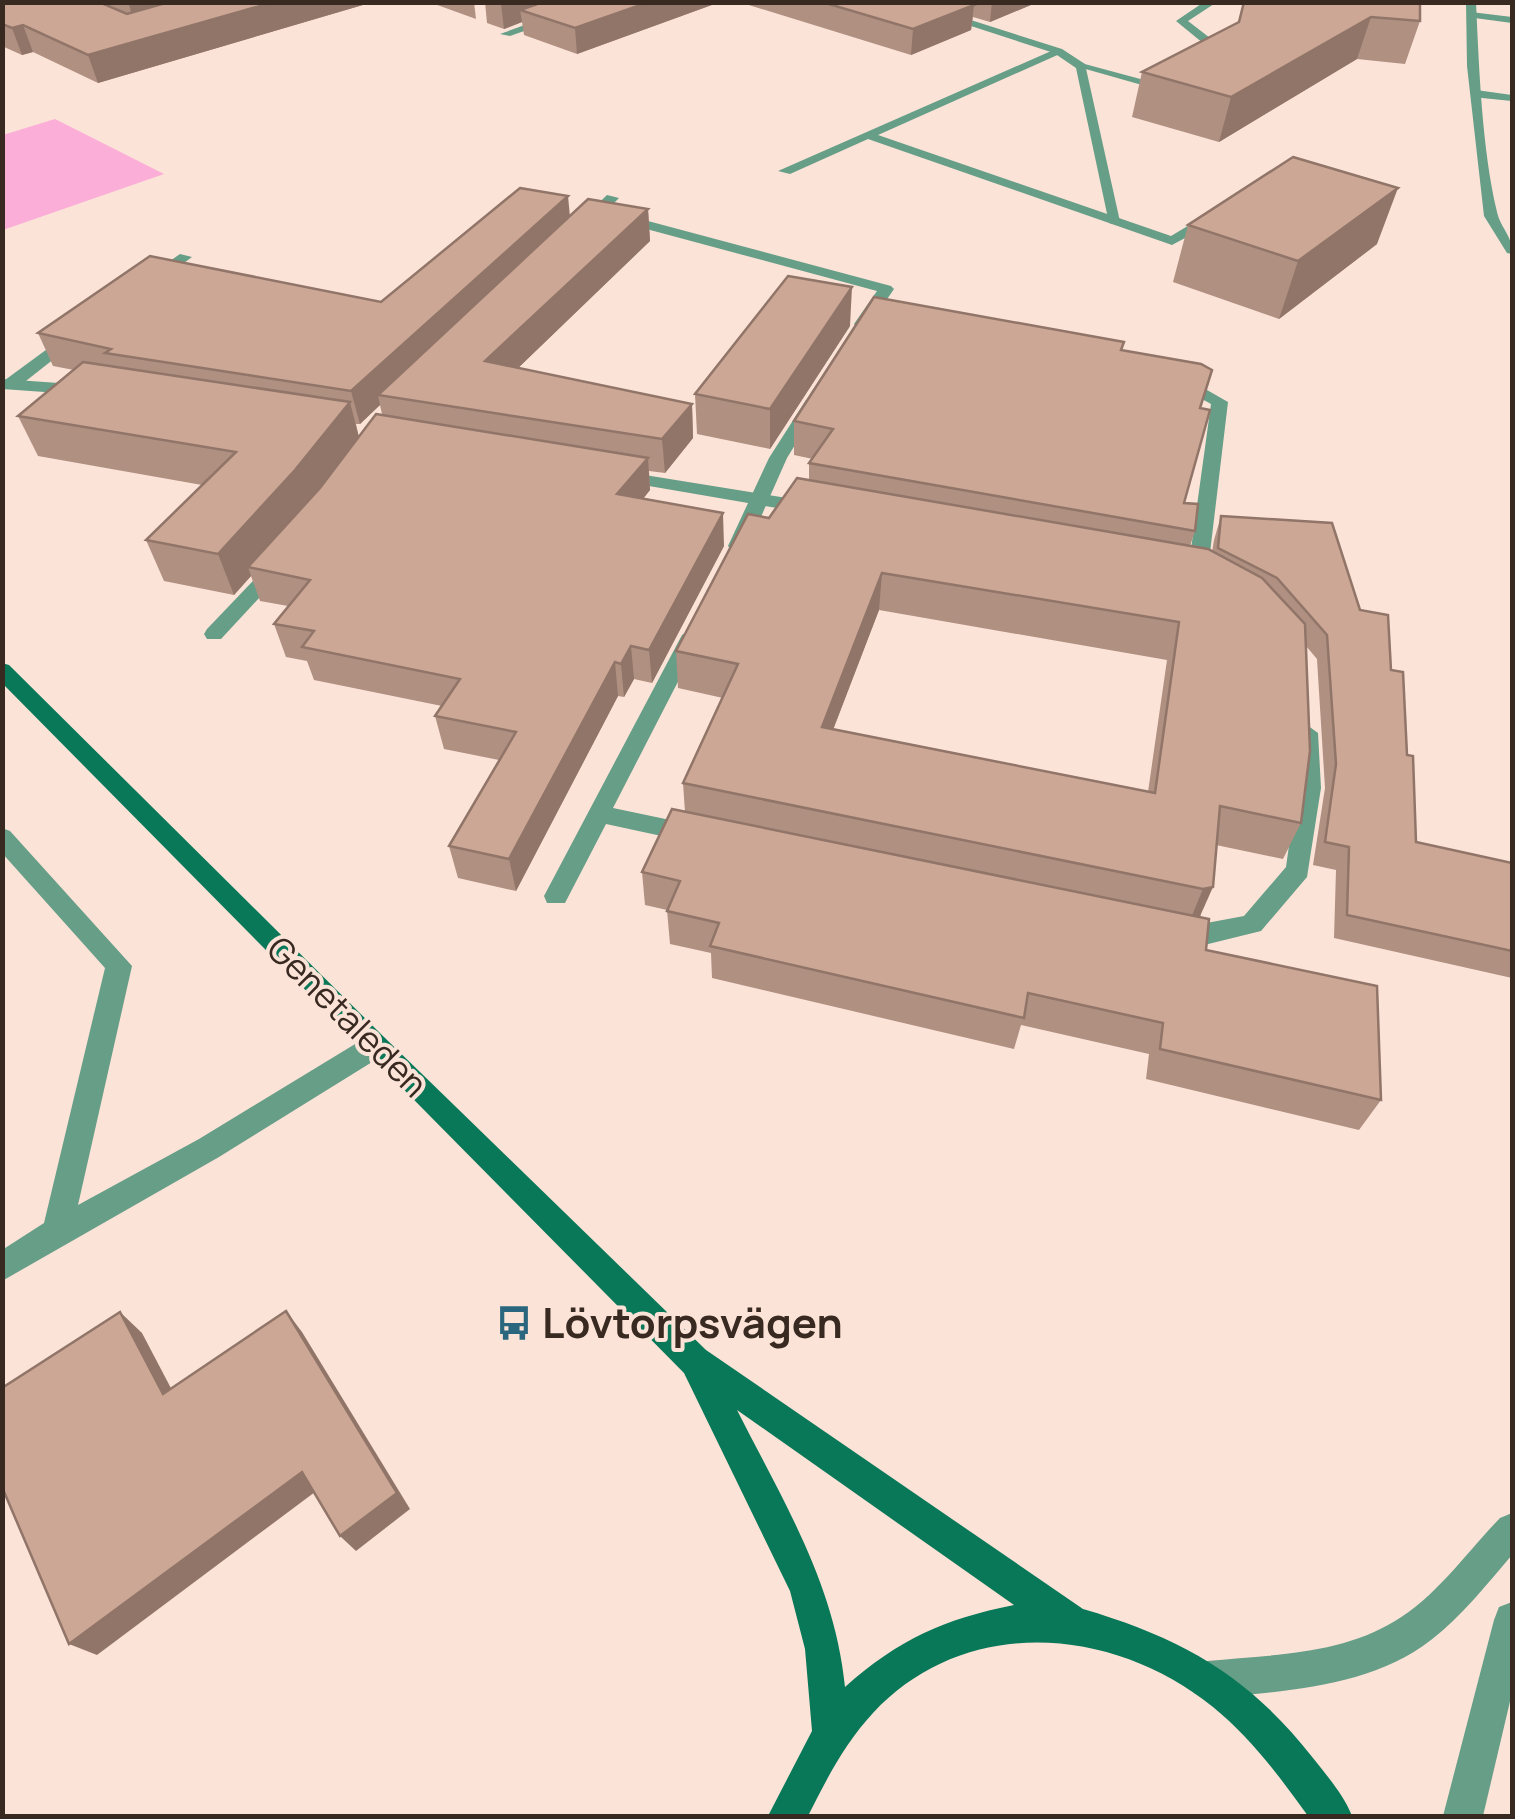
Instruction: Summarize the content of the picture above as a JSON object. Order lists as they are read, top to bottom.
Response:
{
  "streets": {
    "main road": ["Genetaleden"]
  },
  "places": {
    "bus stop": ["Lövtorpsvägen"]
  }
}
